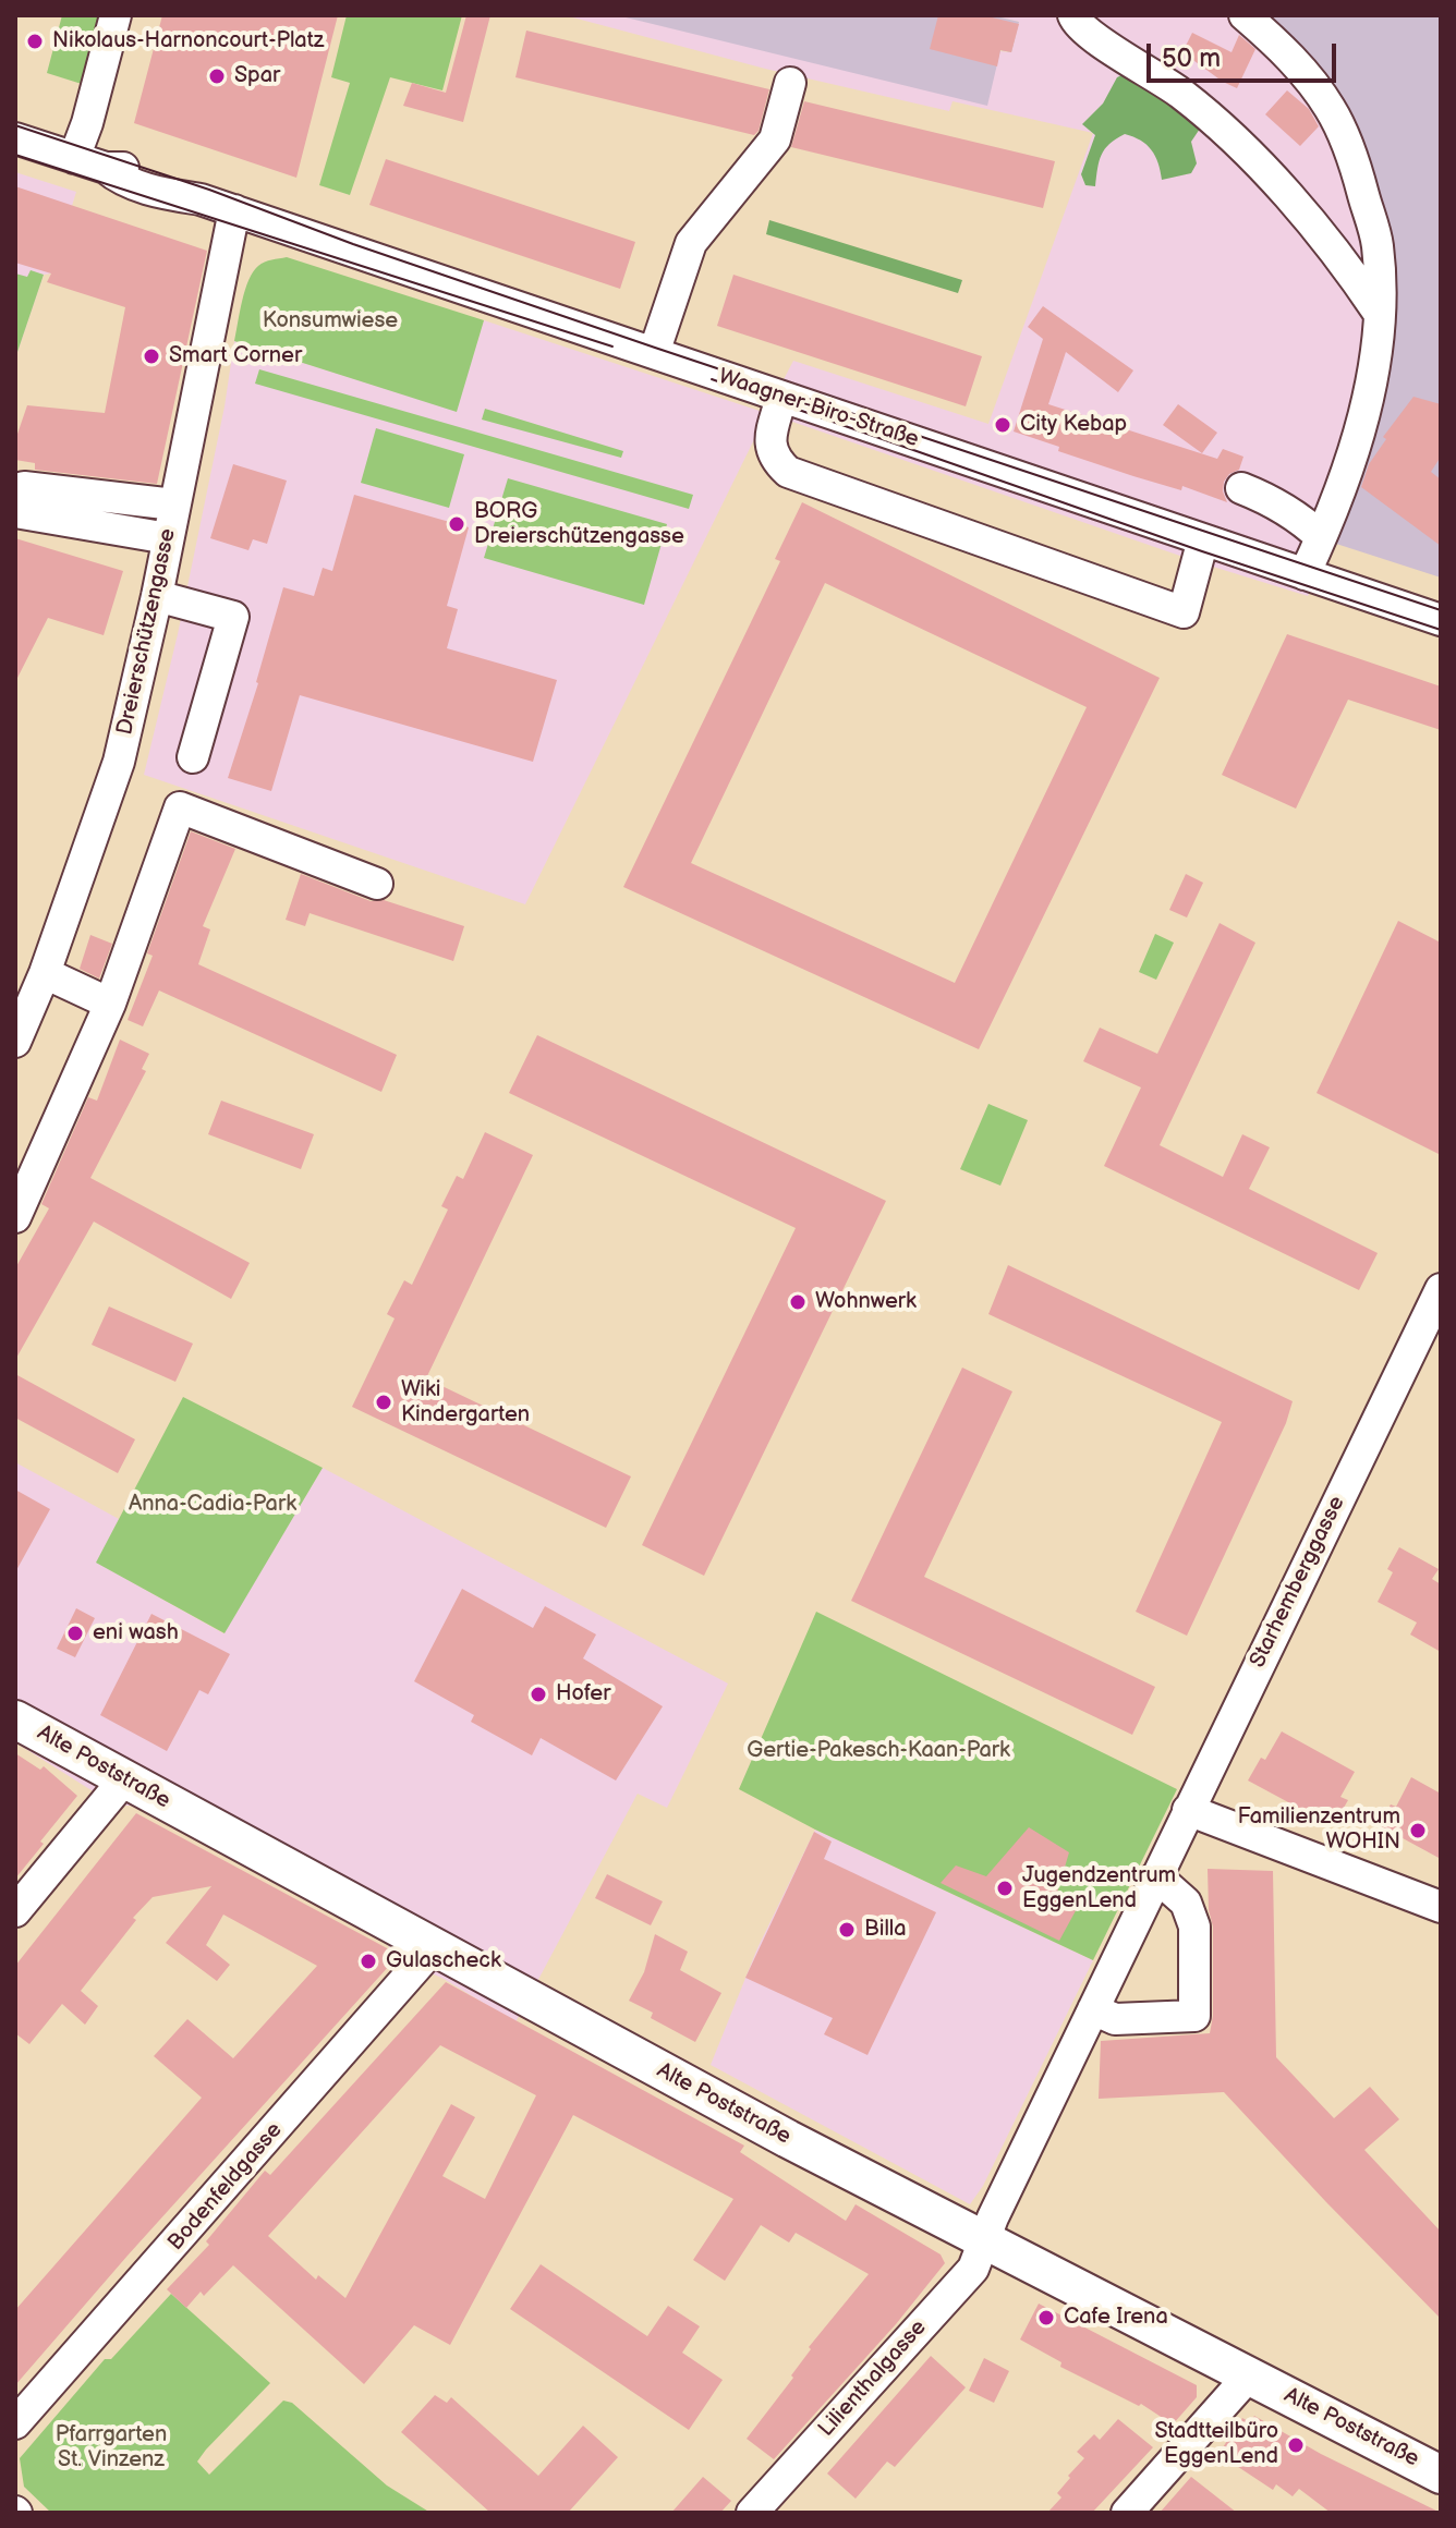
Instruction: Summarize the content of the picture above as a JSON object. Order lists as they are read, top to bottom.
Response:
{
  "streets": {
    "main road": ["Alte Poststraße"],
    "street": [
      "Waagner-Biro-Straße",
      "Dreierschützengasse",
      "Starhemberggasse",
      "Bodenfeldgasse",
      "Lilienthalgasse"
    ]
  },
  "crossings": [
    ["Waagner-Biro-Straße", "Dreierschützengasse"],
    ["Starhemberggasse", "Alte Poststraße"],
    ["Starhemberggasse", "Lilienthalgasse"],
    ["Alte Poststraße", "Bodenfeldgasse"],
    ["Alte Poststraße", "Lilienthalgasse"]
  ],
  "parks": [
    "Konsumwiese",
    "Anna-Cadia-Park",
    "Gertie-Pakesch-Kaan-Park",
    "Pfarrgarten St. Vinzenz"
  ],
  "places": [
    "Nikolaus-Harnoncourt-Platz",
    "Spar",
    "Smart Corner",
    "City Kebap",
    "BORG Dreierschützengasse",
    "Wohnwerk",
    "Wiki Kindergarten",
    "eni wash",
    "Hofer",
    "Familienzentrum WOHIN",
    "Jugendzentrum EggenLend",
    "Billa",
    "Gulascheck",
    "Cafe Irena",
    "Stadtteilbüro EggenLend"
  ],
  "scale_bar": "50 m"
}
